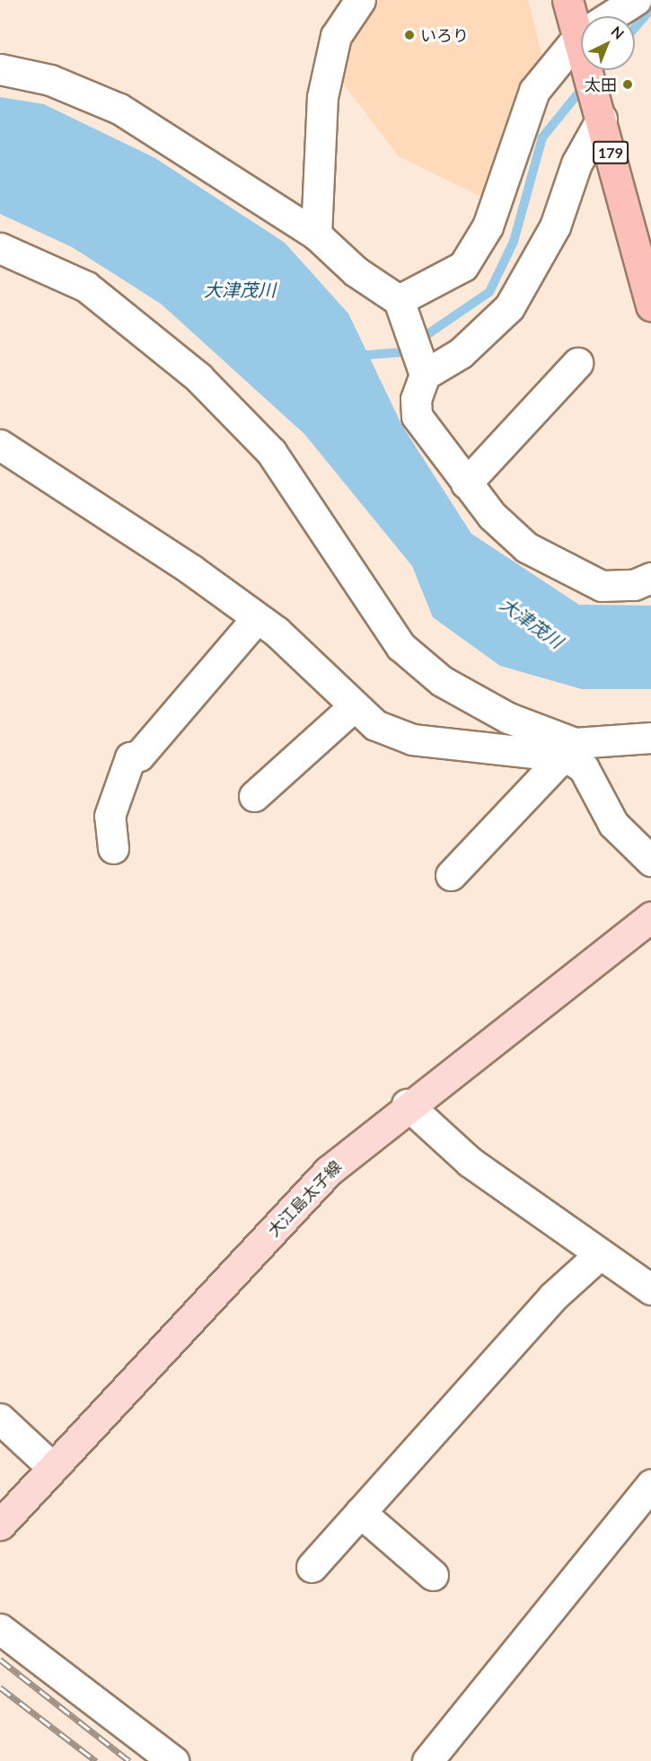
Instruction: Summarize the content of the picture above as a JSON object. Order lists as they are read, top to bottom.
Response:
{
  "streets": {
    "highway": ["179"],
    "main road": ["大江島太子線"]
  },
  "water": ["大津茂川"],
  "places": ["いろり", "太田"],
  "north": "top right"
}
